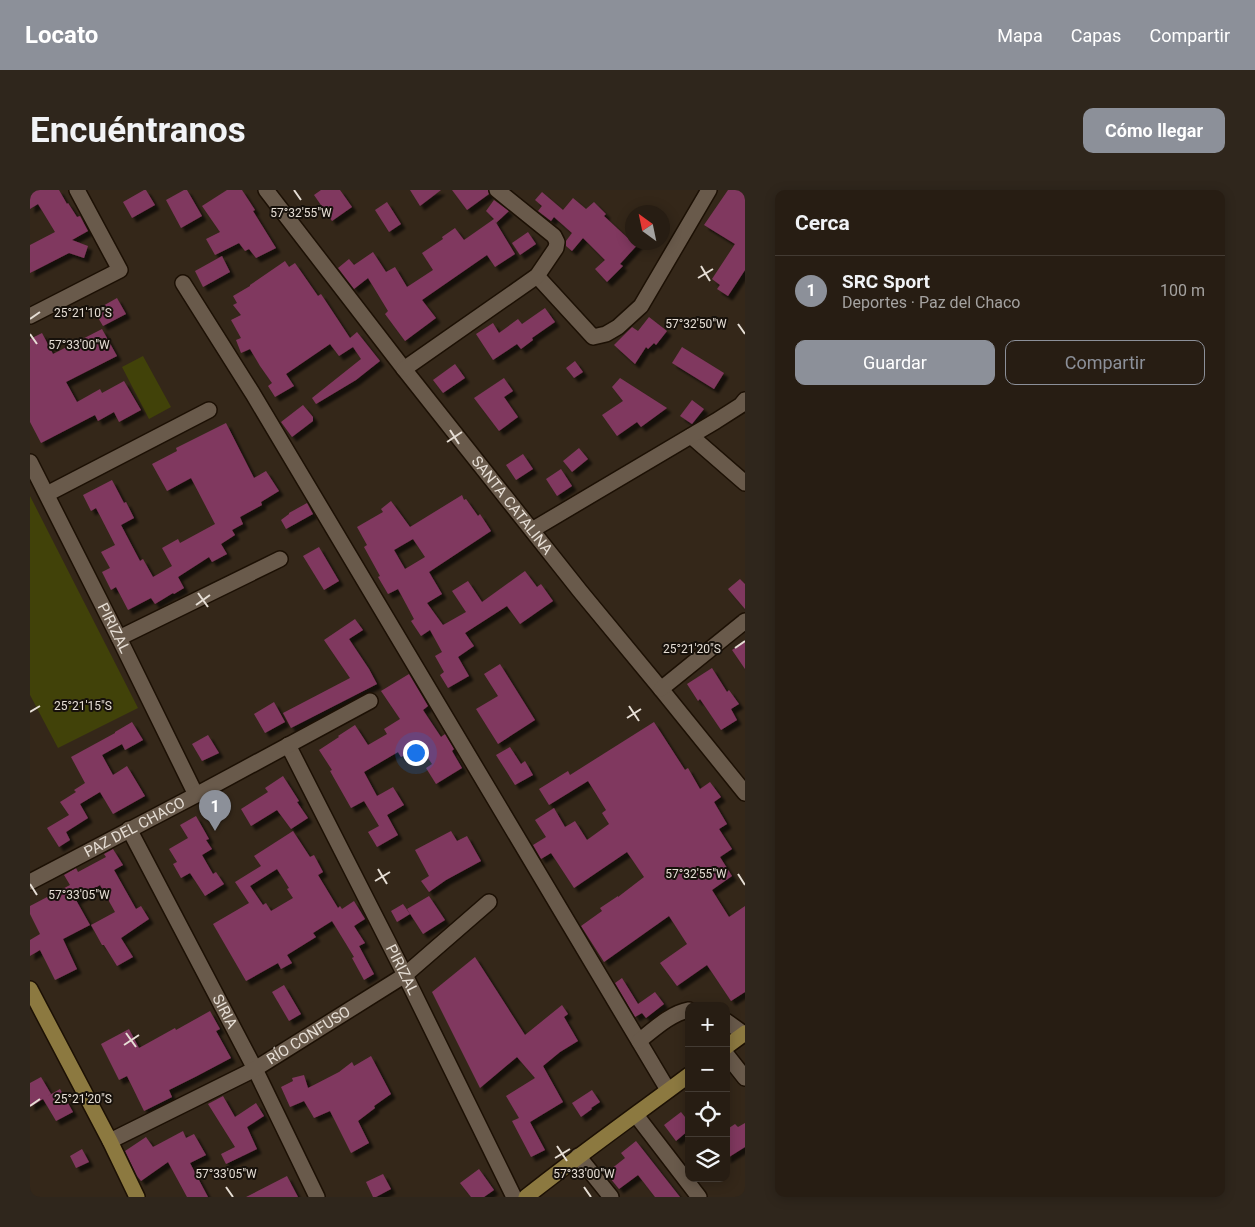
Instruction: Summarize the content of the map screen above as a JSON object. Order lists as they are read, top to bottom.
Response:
{
  "streets": {
    "street": [
      "SANTA CATALINA",
      "PIRIZAL",
      "PAZ DEL CHACO",
      "SIRIA",
      "RÍO CONFUSO"
    ]
  },
  "crossings": [
    ["PIRIZAL", "PAZ DEL CHACO"],
    ["PIRIZAL", "RÍO CONFUSO"],
    ["PAZ DEL CHACO", "SIRIA"],
    ["SIRIA", "RÍO CONFUSO"]
  ],
  "north": "top left",
  "page": {
    "header": "Locato",
    "nav": ["Mapa", "Capas", "Compartir"],
    "buttons": [
      "Cómo llegar",
      ["Guardar", "Compartir"]
    ],
    "title": "Encuéntranos",
    "heading": "Cerca",
    "list": [
      {
        "mark": "1",
        "name": "SRC Sport",
        "note": "Deportes · Paz del Chaco",
        "value": "100 m"
      }
    ],
    "pins": "1",
    "map_buttons": ["+", "−"]
  },
  "coordinates": [
    "57°32'55\"W",
    "25°21'10\"S",
    "57°32'50\"W",
    "57°33'00\"W",
    "25°21'20\"S",
    "25°21'15\"S",
    "57°33'05\"W"
  ]
}
